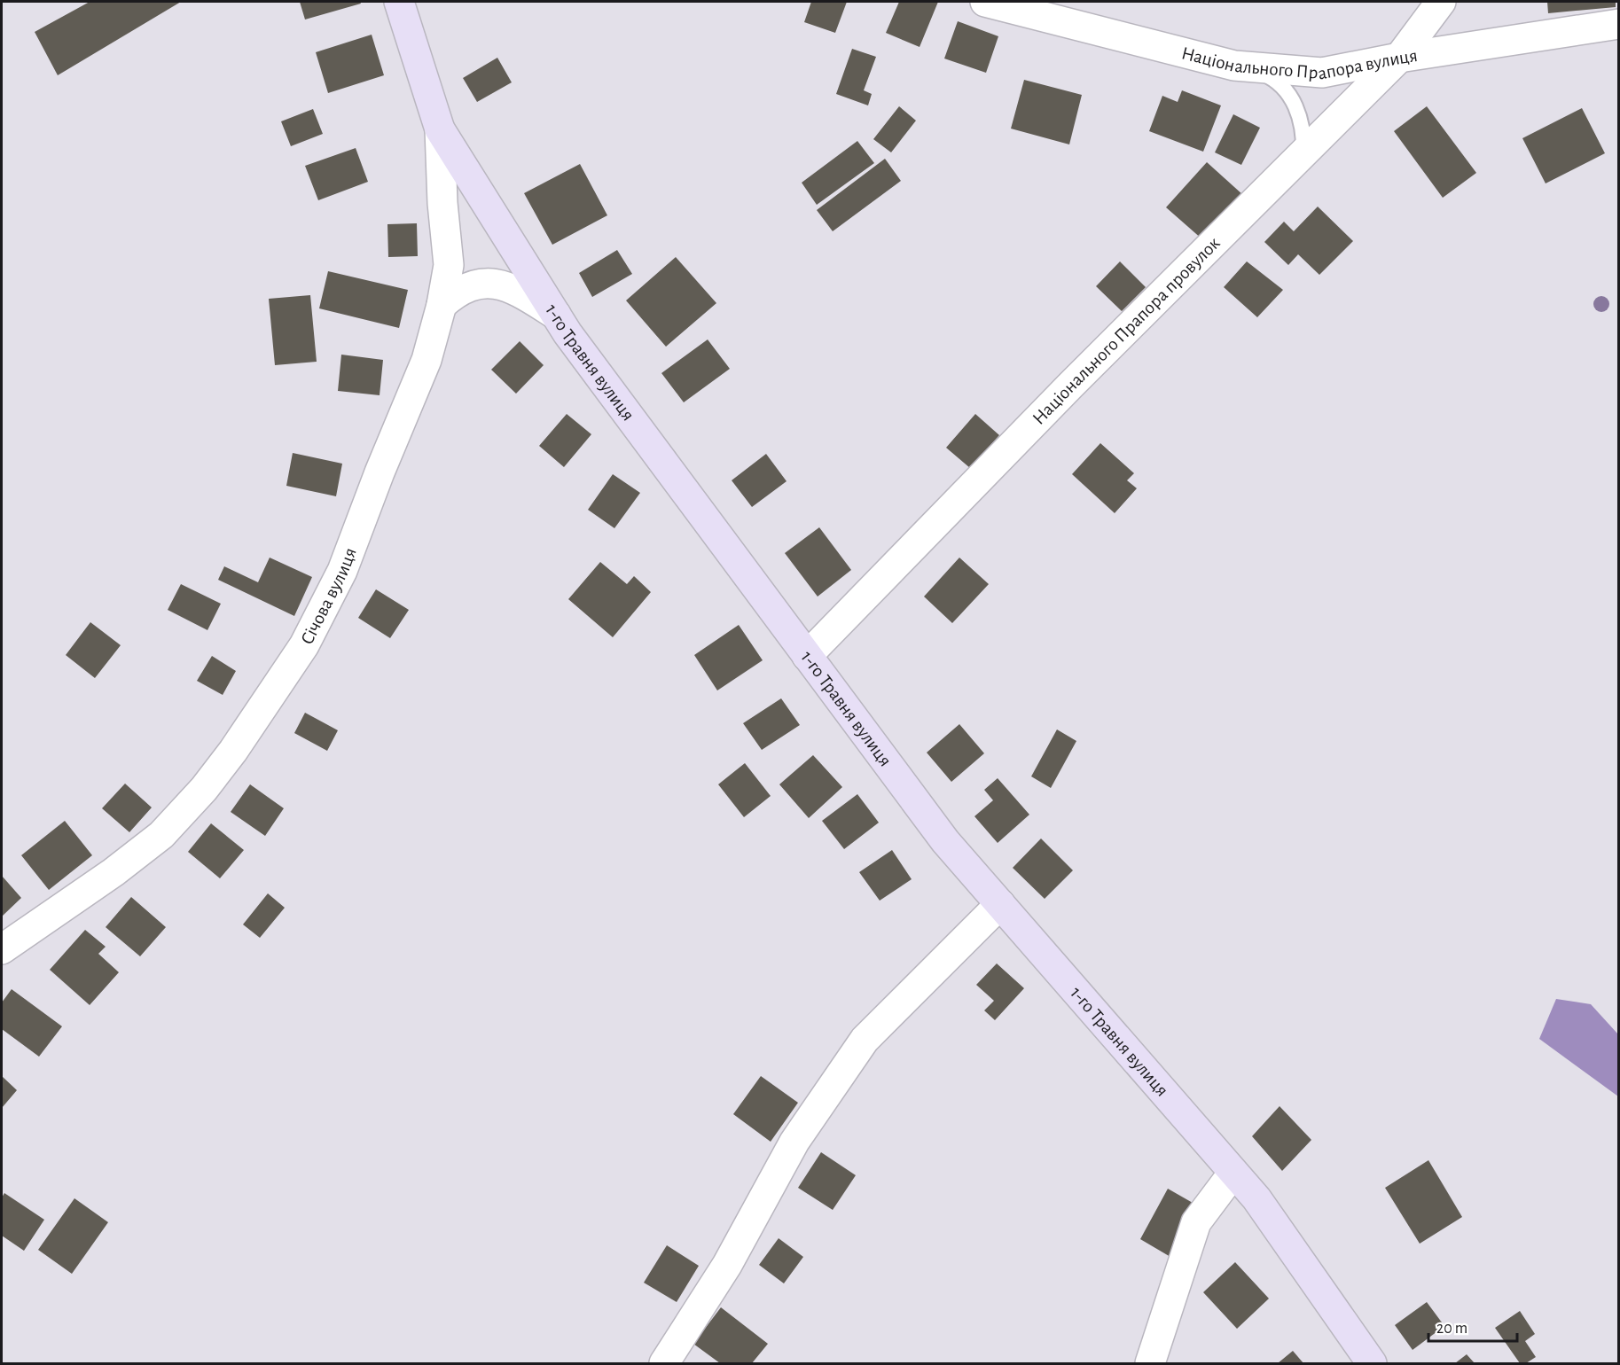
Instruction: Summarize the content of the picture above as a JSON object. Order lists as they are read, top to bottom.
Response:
{
  "streets": {
    "street": [
      "Національного Прапора вулиця",
      "Національного Прапора провулок",
      "1-го Травня вулиця",
      "Січова вулиця"
    ]
  },
  "crossings": [
    ["Національного Прапора вулиця", "Національного Прапора провулок"],
    ["Національного Прапора провулок", "1-го Травня вулиця"],
    ["1-го Травня вулиця", "Січова вулиця"]
  ],
  "scale_bar": "20 m"
}
